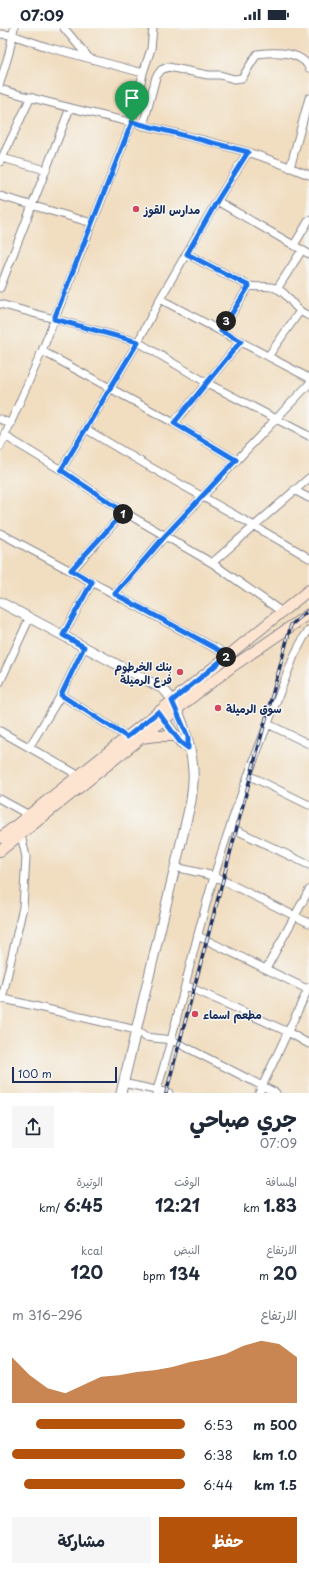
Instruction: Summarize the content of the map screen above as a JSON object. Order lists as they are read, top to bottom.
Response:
{
  "places": [
    "مدارس القوز",
    "بنك الخرطوم فرع الرميلة",
    "سوق الرميلة",
    "مطعم اسماء"
  ],
  "scale_bar": "100 m",
  "page": {
    "status": "07:09",
    "pins": ["3", "1", "2"],
    "scale": "100 m",
    "heading": ["جري صباحي", "07:09"],
    "stats": [
      ["المسافة", "1.83 km"],
      ["الوقت", "12:21"],
      ["الوتيرة", "6:45 /km"],
      ["الارتفاع", "20 m"],
      ["النبض", "134 bpm"],
      ["kcal", "120"]
    ],
    "chart": ["الارتفاع", "296–316 m"],
    "list": [
      {
        "name": "500 m",
        "note": "6:53"
      },
      {
        "name": "1.0 km",
        "note": "6:38"
      },
      {
        "name": "1.5 km",
        "note": "6:44"
      }
    ],
    "buttons": ["حفظ", "مشاركة"]
  }
}
